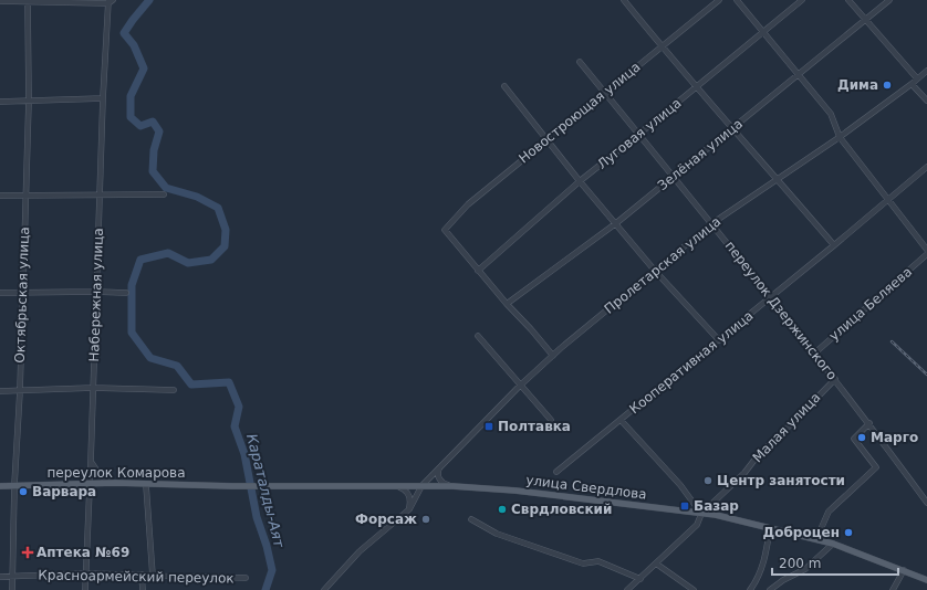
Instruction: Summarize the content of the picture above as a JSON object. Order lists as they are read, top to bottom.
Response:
{
  "streets": {
    "main road": ["переулок Комарова", "улица Свердлова"],
    "street": [
      "Новостроющая улица",
      "Луговая улица",
      "Зелёная улица",
      "Пролетарская улица",
      "Октябрьская улица",
      "Набережная улица",
      "улица Беляева",
      "переулок Дзержинского",
      "Кооперативная улица",
      "Малая улица",
      "Красноармейский переулок"
    ]
  },
  "crossings": [
    ["Новостроющая улица", "Луговая улица"],
    ["Новостроющая улица", "переулок Дзержинского"],
    ["Луговая улица", "переулок Дзержинского"],
    ["Зелёная улица", "переулок Дзержинского"],
    ["Пролетарская улица", "переулок Дзержинского"],
    ["Пролетарская улица", "улица Свердлова"],
    ["Октябрьская улица", "переулок Комарова"],
    ["Октябрьская улица", "Красноармейский переулок"],
    ["Набережная улица", "переулок Комарова"],
    ["Набережная улица", "Красноармейский переулок"],
    ["улица Беляева", "переулок Дзержинского"],
    ["переулок Дзержинского", "Кооперативная улица"],
    ["переулок Дзержинского", "Малая улица"],
    ["Малая улица", "улица Свердлова"],
    ["переулок Комарова", "улица Свердлова"]
  ],
  "water": ["Караталды-Аят"],
  "places": {
    "other": [
      "Дима",
      "Марго",
      "Центр занятости",
      "Варвара",
      "Сврдловский",
      "Форсаж",
      "Доброцен"
    ],
    "transit": ["Полтавка", "Базар"],
    "health": ["Аптека №69"]
  },
  "scale_bar": "200 m"
}
